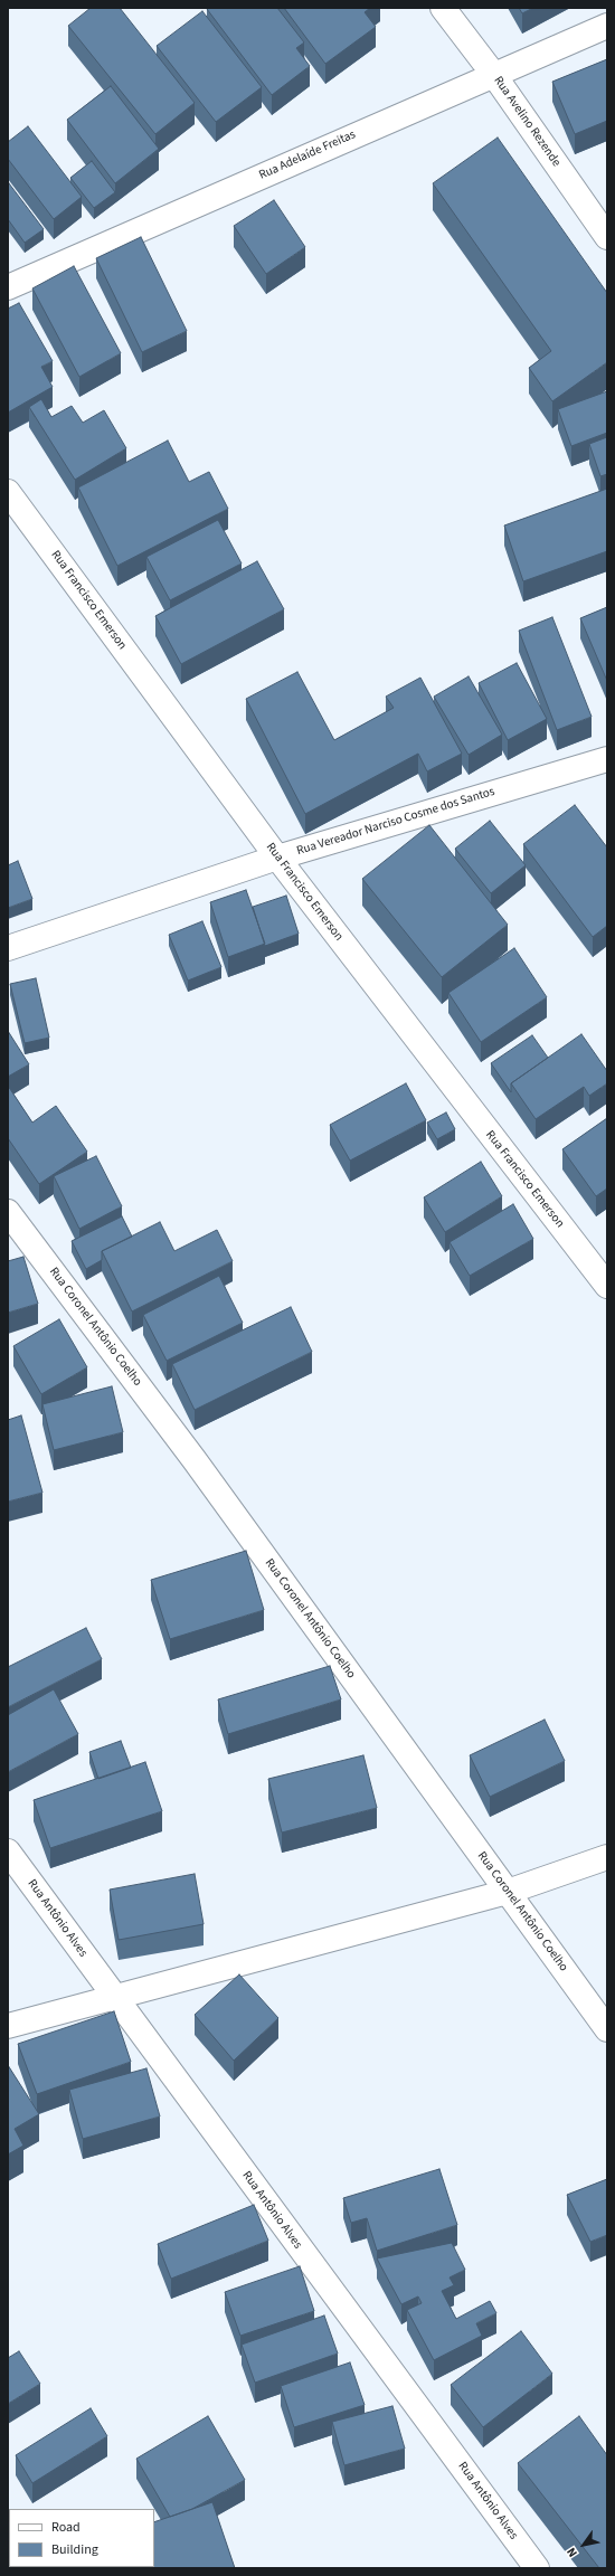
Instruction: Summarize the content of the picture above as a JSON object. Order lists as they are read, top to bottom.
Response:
{
  "streets": {
    "street": [
      "Rua Avelino Rezende",
      "Rua Adelaíde Freitas",
      "Rua Francisco Emerson",
      "Rua Vereador Narciso Cosme dos Santos",
      "Rua Coronel Antônio Coelho",
      "Rua Antônio Alves"
    ]
  },
  "crossings": [
    ["Rua Avelino Rezende", "Rua Adelaíde Freitas"],
    ["Rua Francisco Emerson", "Rua Vereador Narciso Cosme dos Santos"]
  ],
  "legend": ["Road", "Building"],
  "north": "bottom left"
}
